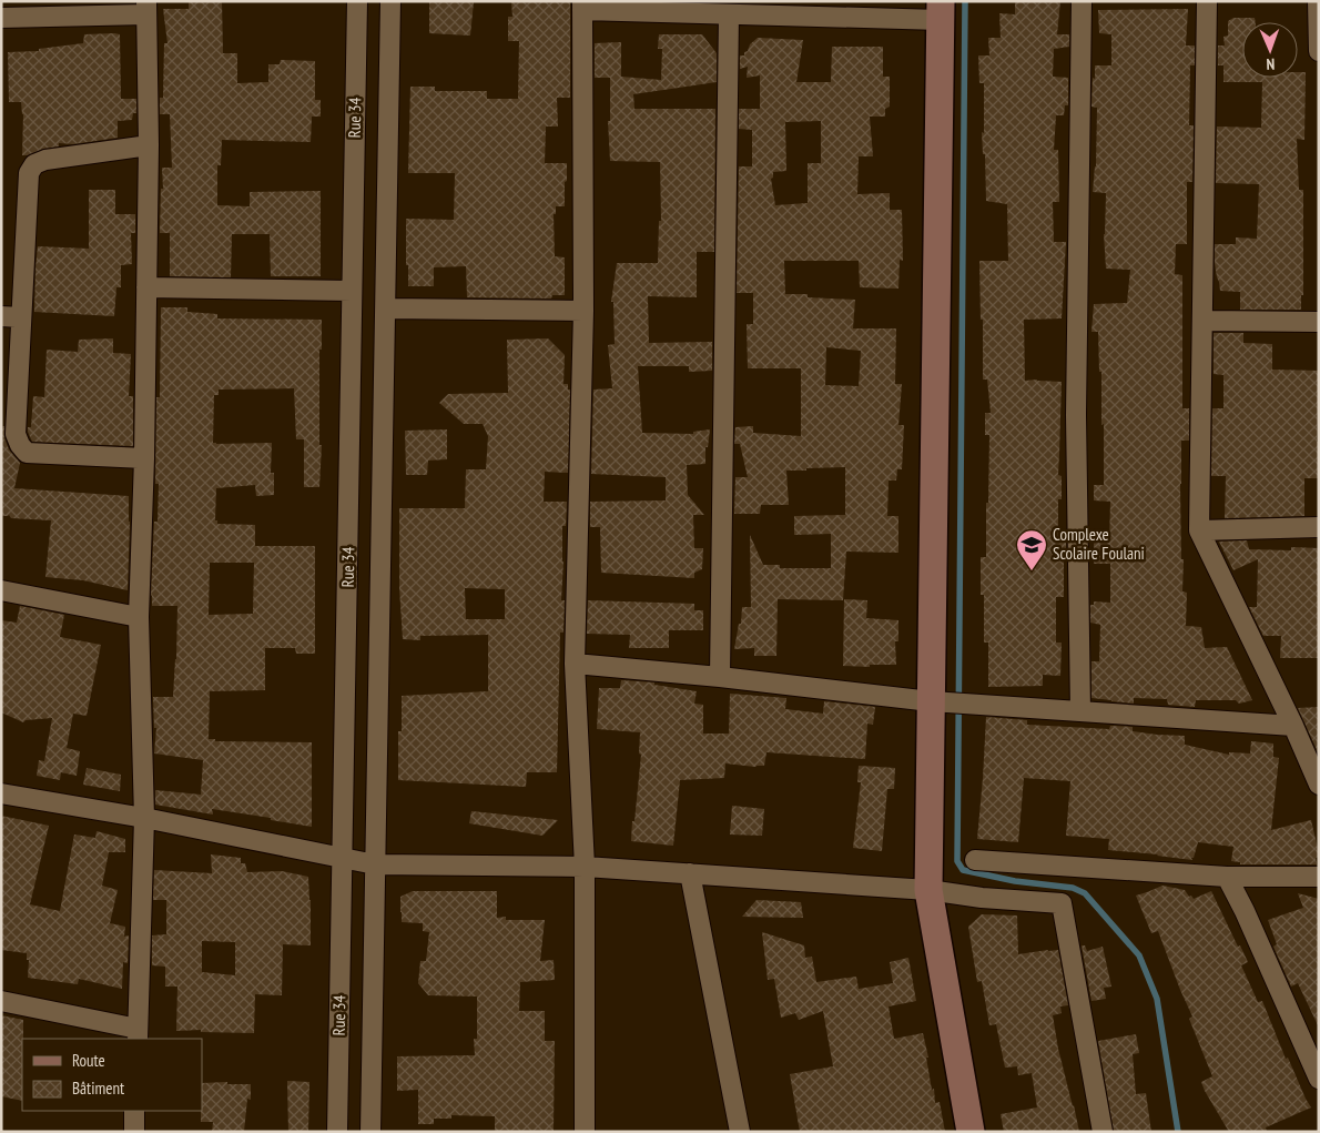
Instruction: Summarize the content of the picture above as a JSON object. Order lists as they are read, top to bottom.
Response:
{
  "streets": {
    "street": ["Rue 34"]
  },
  "places": {
    "school or university": ["Complexe Scolaire Foulani"]
  },
  "legend": ["Route", "Bâtiment"],
  "north": "bottom"
}
